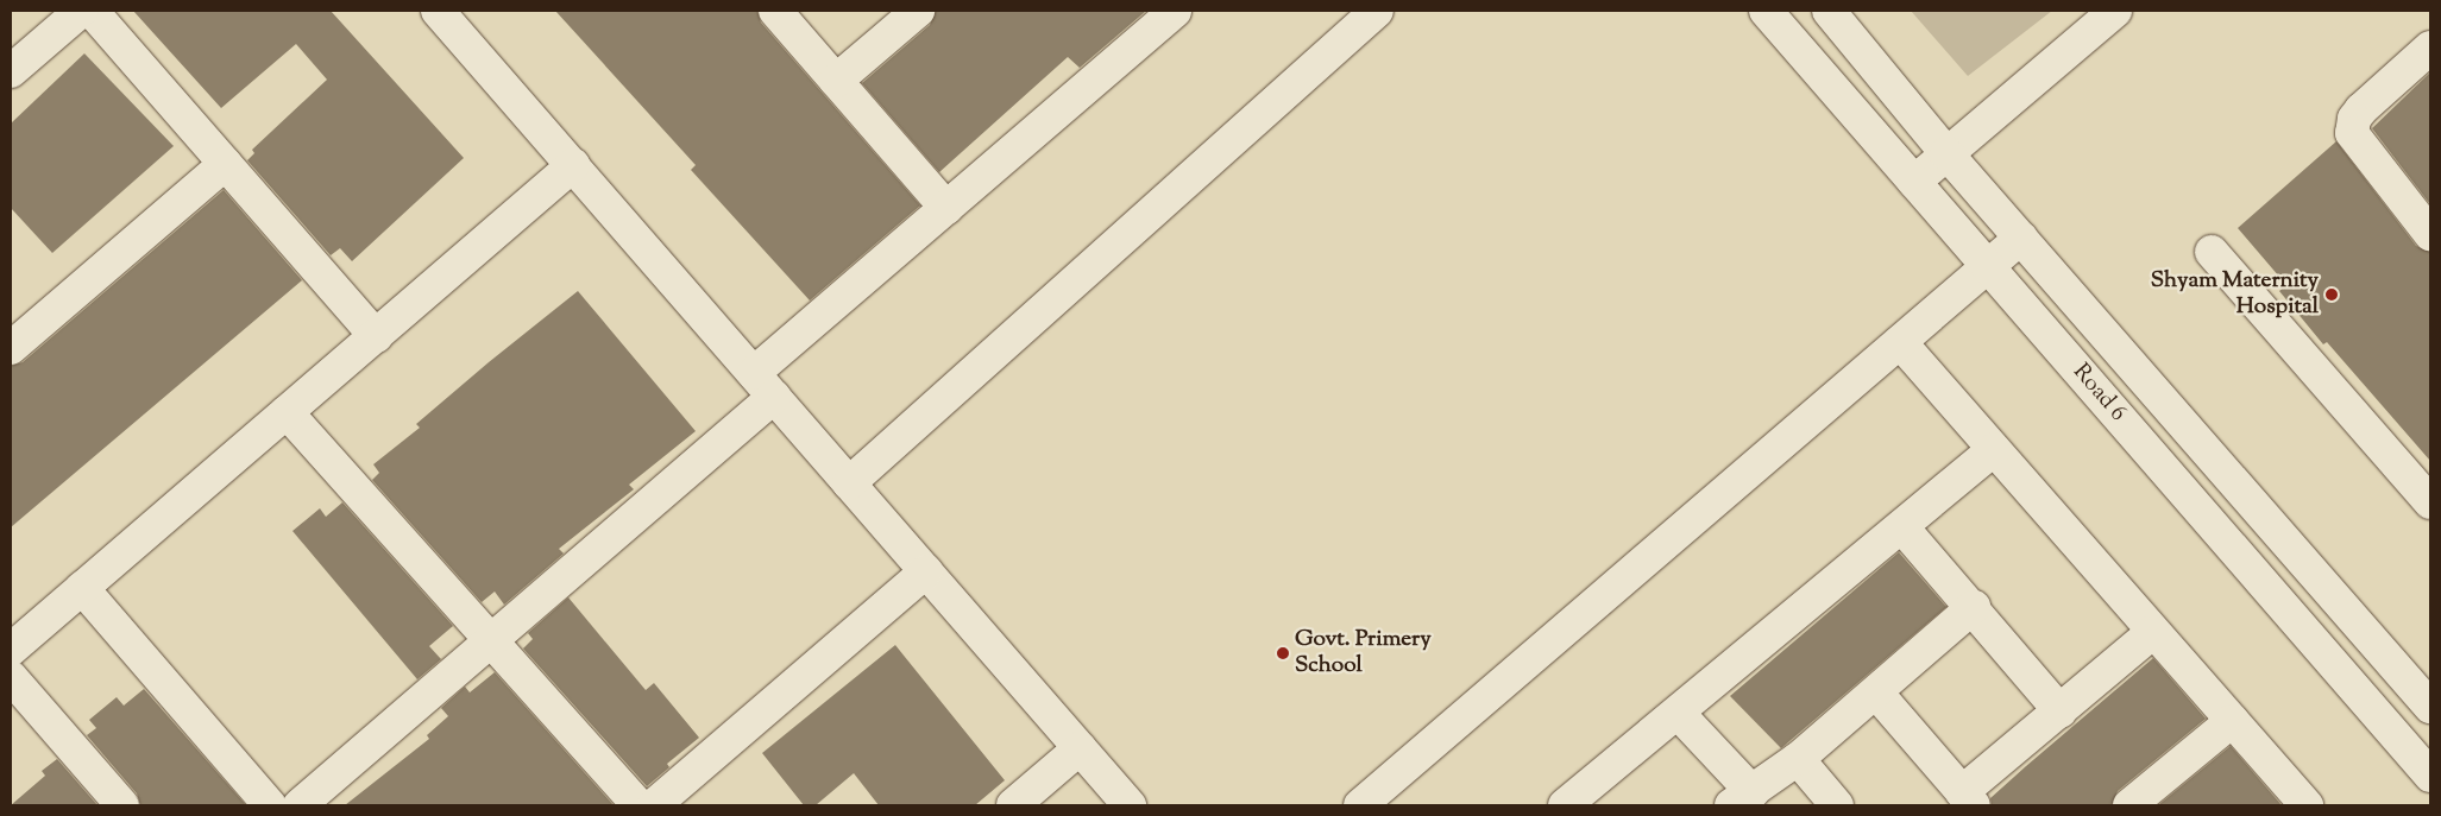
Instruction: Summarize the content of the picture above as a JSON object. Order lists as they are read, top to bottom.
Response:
{
  "streets": {
    "street": ["Road 6"]
  },
  "places": ["Shyam Maternity Hospital", "Govt. Primery School"]
}
